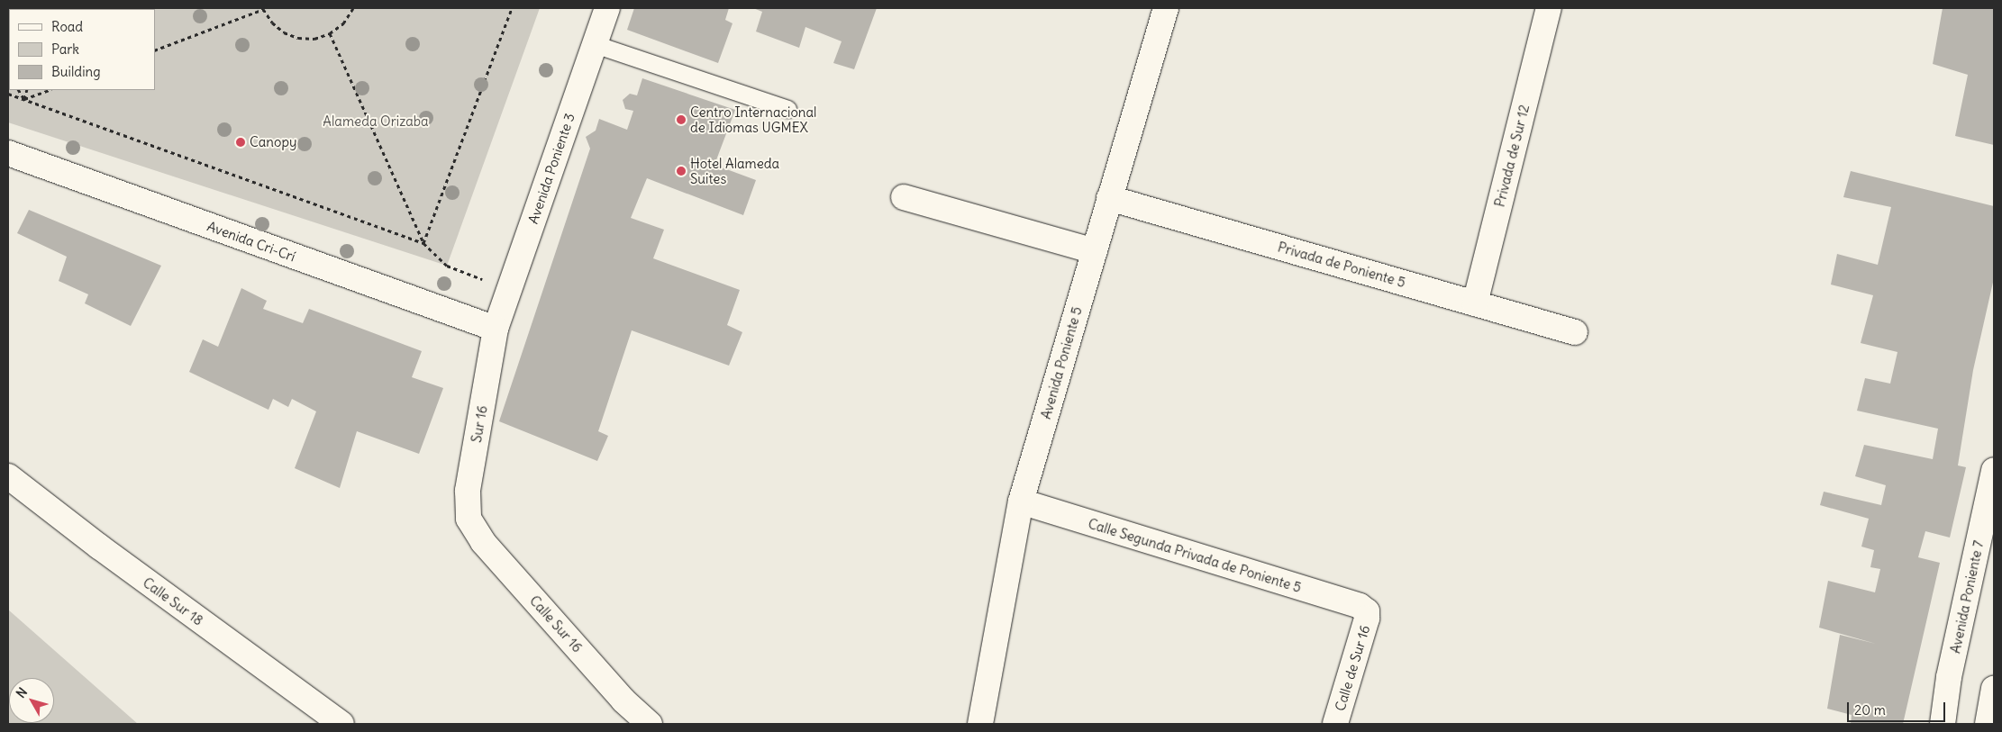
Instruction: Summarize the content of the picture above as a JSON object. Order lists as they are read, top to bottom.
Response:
{
  "streets": {
    "street": [
      "Privada de Sur 12",
      "Avenida Poniente 3",
      "Avenida Cri-Crí",
      "Privada de Poniente 5",
      "Avenida Poniente 5",
      "Sur 16",
      "Calle Segunda Privada de Poniente 5",
      "Avenida Poniente 7",
      "Calle Sur 18",
      "Calle Sur 16",
      "Calle de Sur 16"
    ]
  },
  "crossings": [
    ["Privada de Sur 12", "Privada de Poniente 5"],
    ["Avenida Poniente 3", "Avenida Cri-Crí"],
    ["Avenida Poniente 3", "Sur 16"],
    ["Avenida Cri-Crí", "Sur 16"],
    ["Privada de Poniente 5", "Avenida Poniente 5"],
    ["Avenida Poniente 5", "Calle Segunda Privada de Poniente 5"],
    ["Sur 16", "Calle Sur 16"],
    ["Calle Segunda Privada de Poniente 5", "Calle de Sur 16"]
  ],
  "parks": ["Alameda Orizaba"],
  "places": ["Centro Internacional de Idiomas UGMEX", "Canopy", "Hotel Alameda Suites"],
  "legend": ["Road", "Park", "Building"],
  "scale_bar": "20 m",
  "north": "top left"
}
